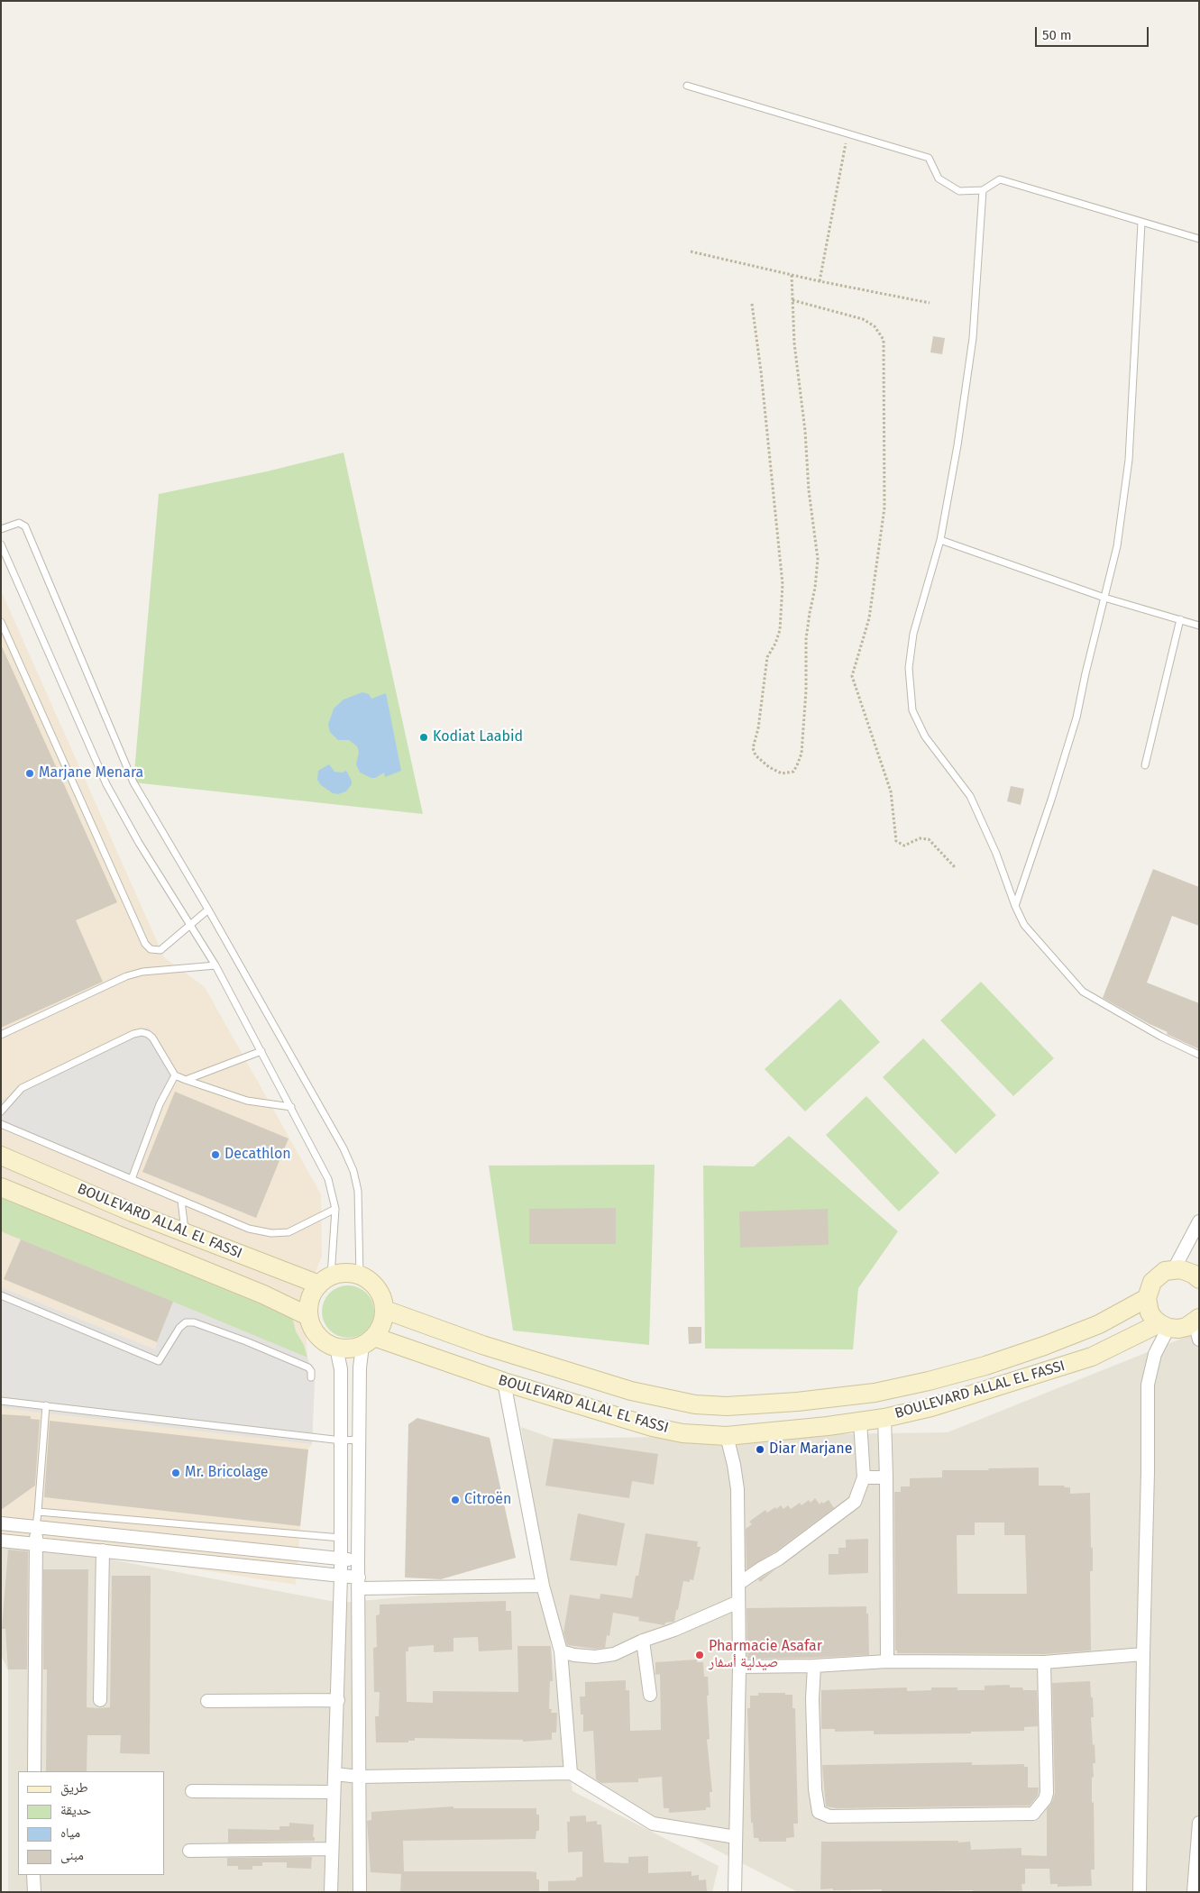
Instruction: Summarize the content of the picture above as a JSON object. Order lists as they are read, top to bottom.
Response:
{
  "streets": {
    "main road": ["BOULEVARD ALLAL EL FASSI"]
  },
  "places": [
    "Kodiat Laabid",
    "Marjane Menara",
    "Decathlon",
    "Diar Marjane",
    "Mr. Bricolage",
    "Citroën",
    "Pharmacie Asafar صيدلية أسفار"
  ],
  "legend": [
    "طريق",
    "حديقة",
    "مياه",
    "مبنى"
  ],
  "scale_bar": "50 m"
}
